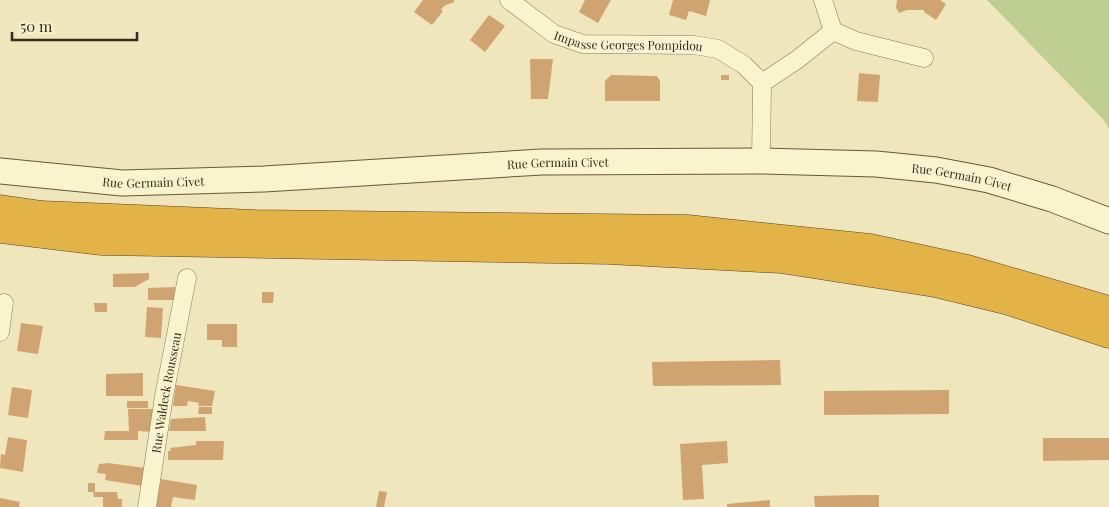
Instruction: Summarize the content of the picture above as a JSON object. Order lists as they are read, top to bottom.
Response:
{
  "streets": {
    "street": ["Impasse Georges Pompidou", "Rue Germain Civet", "Rue Waldeck Rousseau"]
  },
  "scale_bar": "50 m"
}
